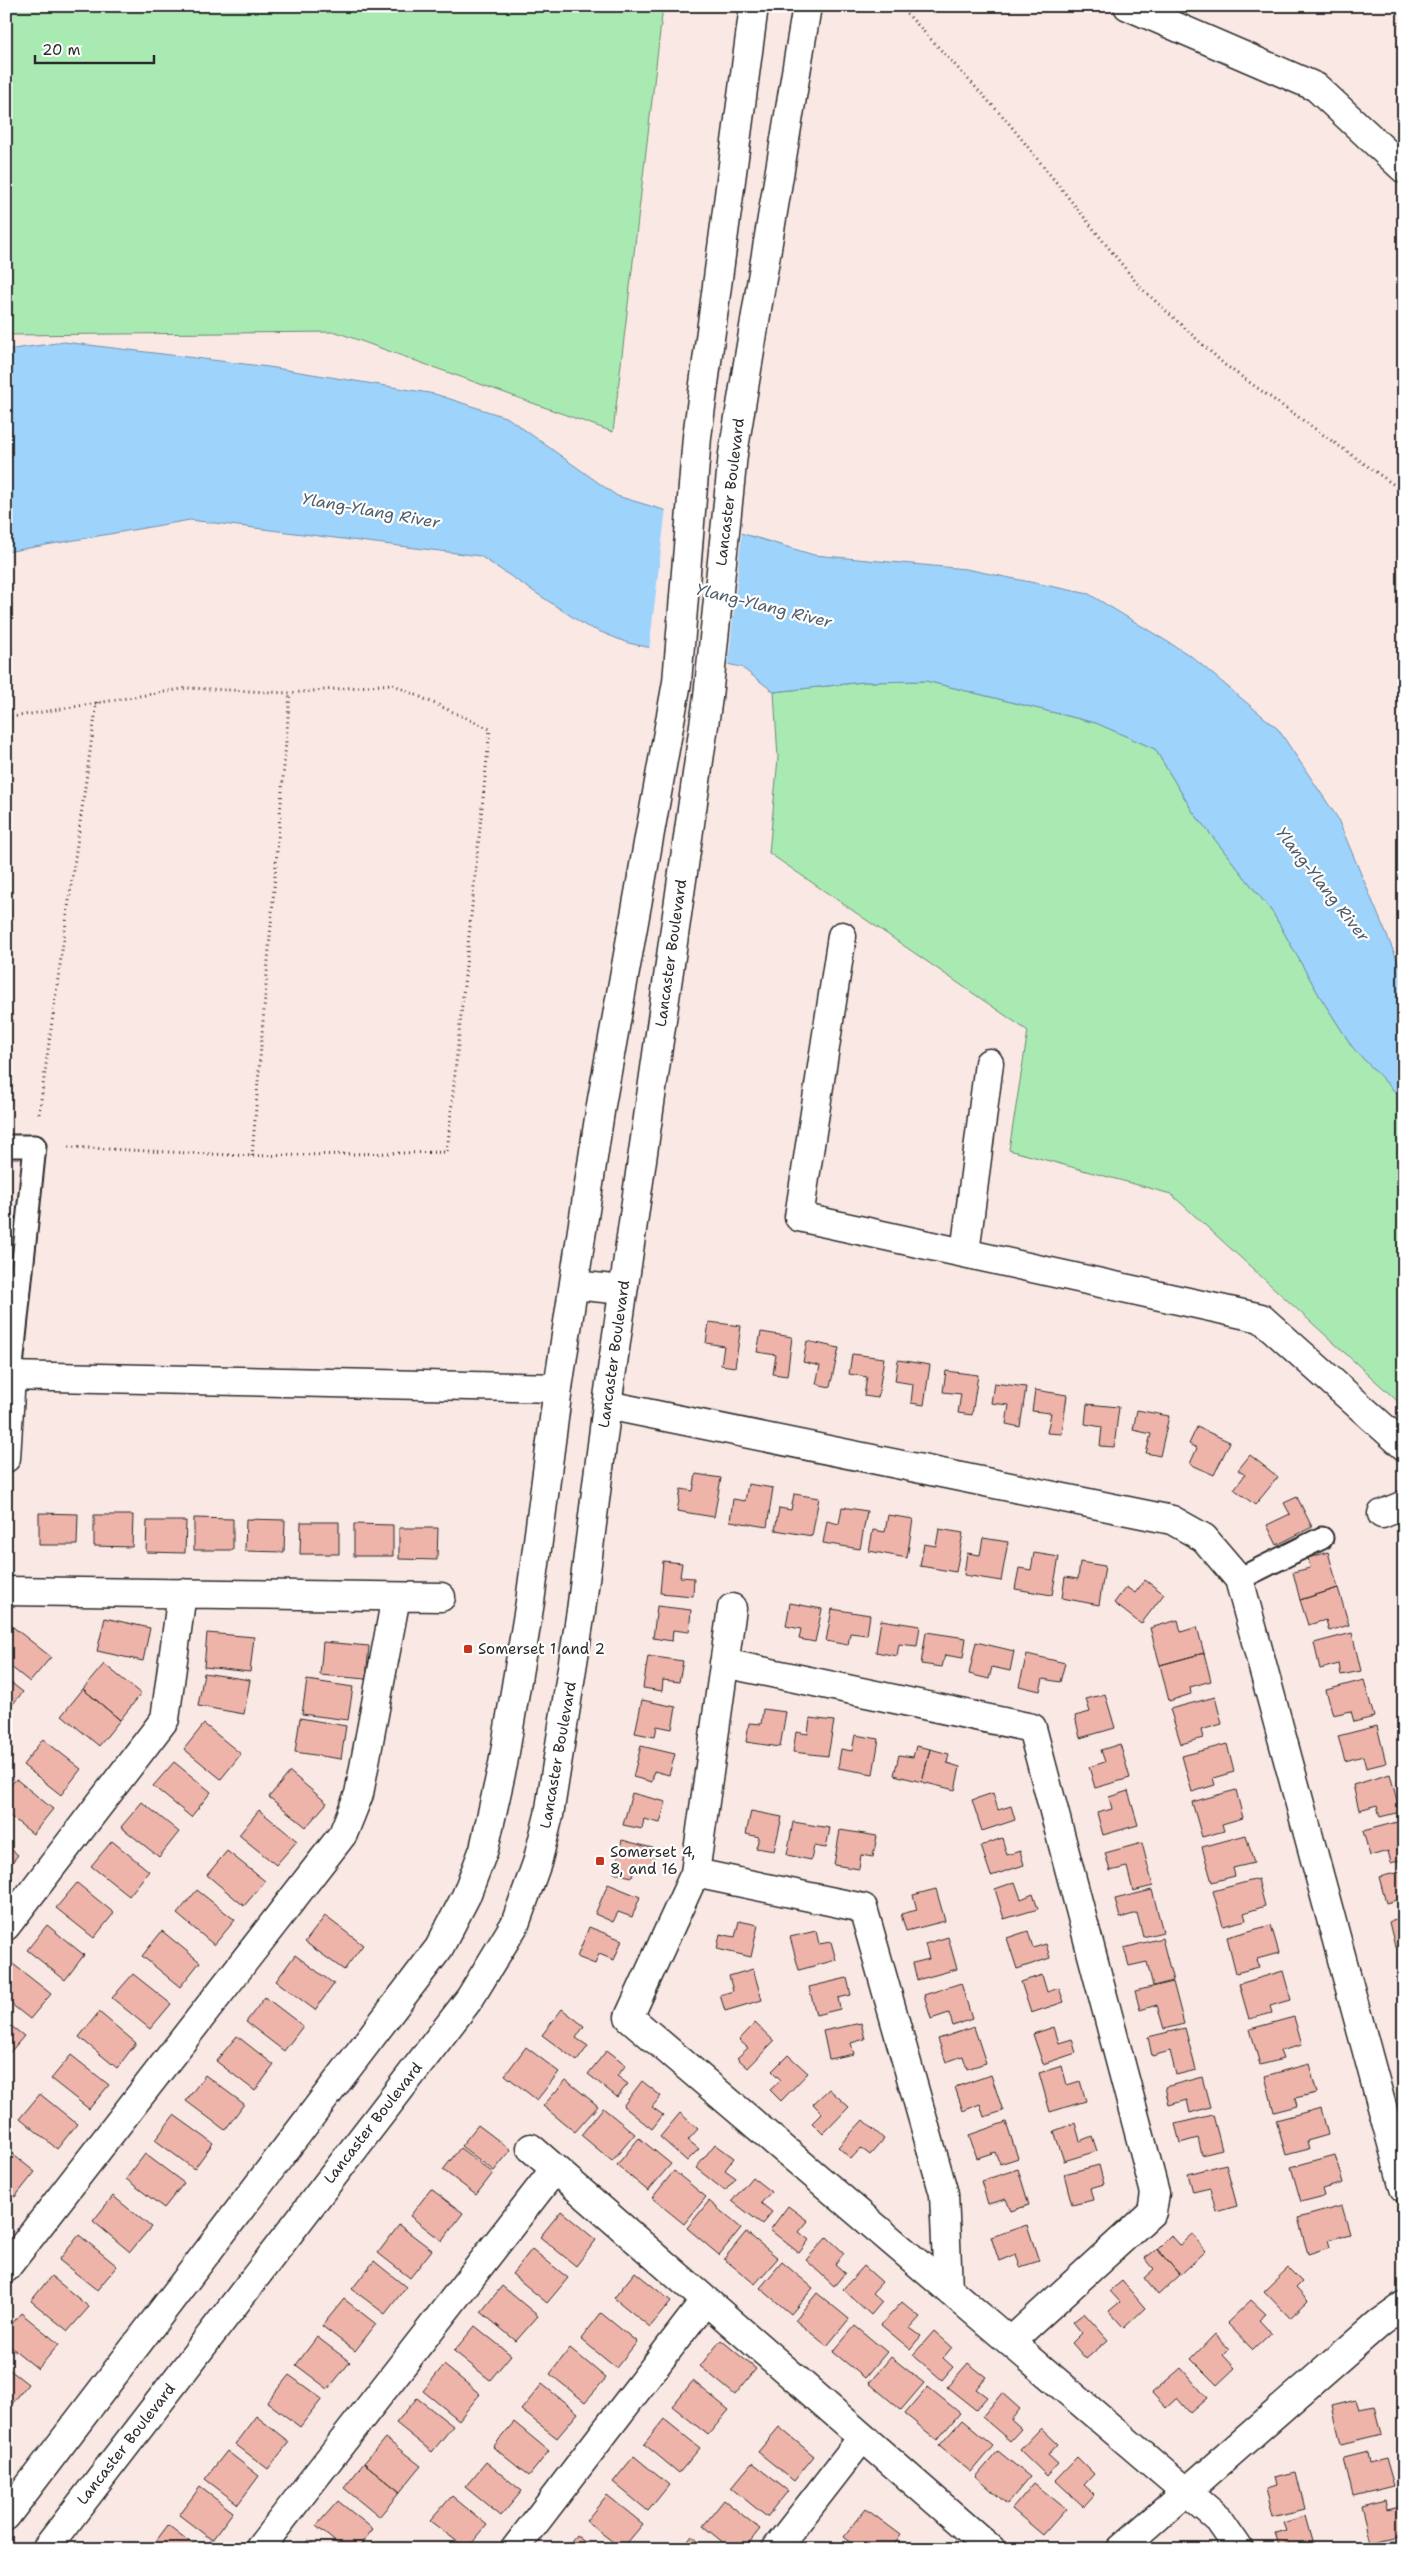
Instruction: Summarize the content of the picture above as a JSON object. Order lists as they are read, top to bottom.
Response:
{
  "streets": {
    "street": ["Lancaster Boulevard"]
  },
  "water": ["Ylang-Ylang River"],
  "places": {
    "transit": ["Somerset 1 and 2", "Somerset 4, 8, and 16"]
  },
  "scale_bar": "20 m"
}
